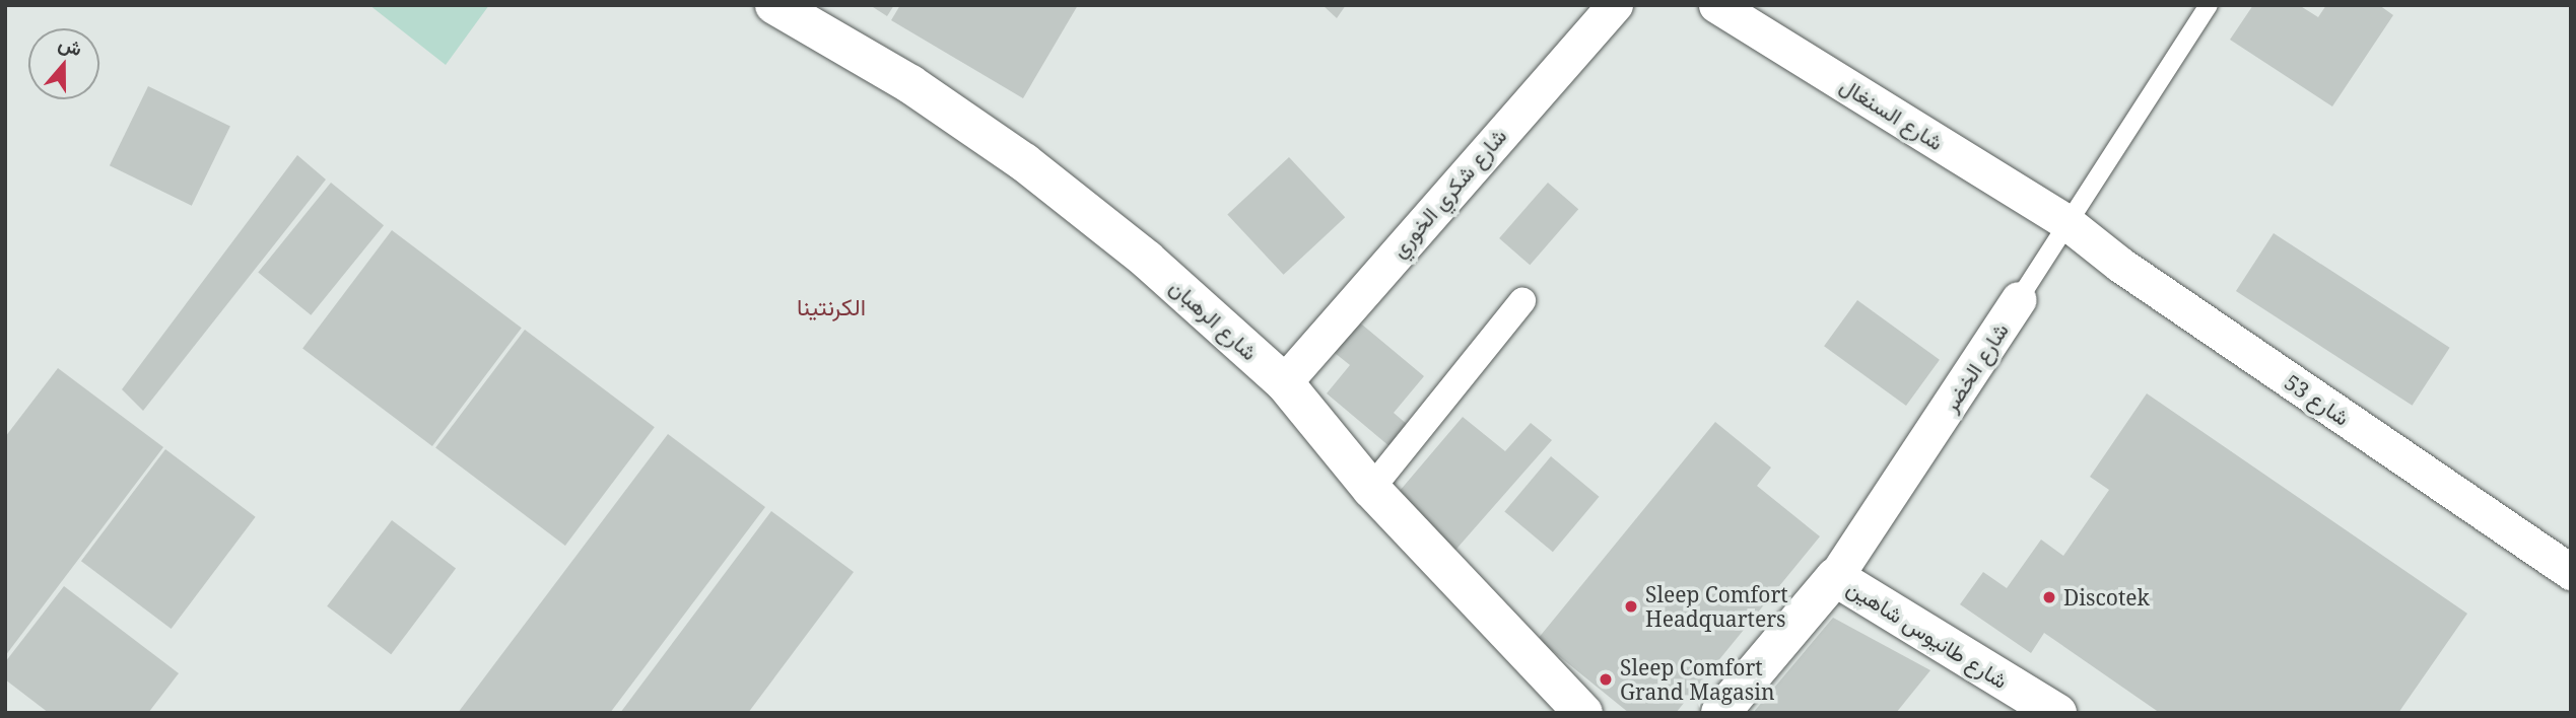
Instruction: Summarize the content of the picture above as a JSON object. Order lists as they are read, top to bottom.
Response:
{
  "streets": {
    "street": [
      "شارع السنغال",
      "شارع شكري الخوري",
      "شارع الرهبان",
      "شارع الخضر",
      "شارع 53",
      "شارع طانيوس شاهين"
    ]
  },
  "crossings": [
    ["شارع السنغال", "شارع الخضر"],
    ["شارع السنغال", "شارع 53"],
    ["شارع شكري الخوري", "شارع الرهبان"],
    ["شارع الخضر", "شارع 53"],
    ["شارع الخضر", "شارع طانيوس شاهين"]
  ],
  "districts": ["الكرنتينا"],
  "places": ["Discotek", "Sleep Comfort Headquarters", "Sleep Comfort Grand Magasin"],
  "north": "top"
}
